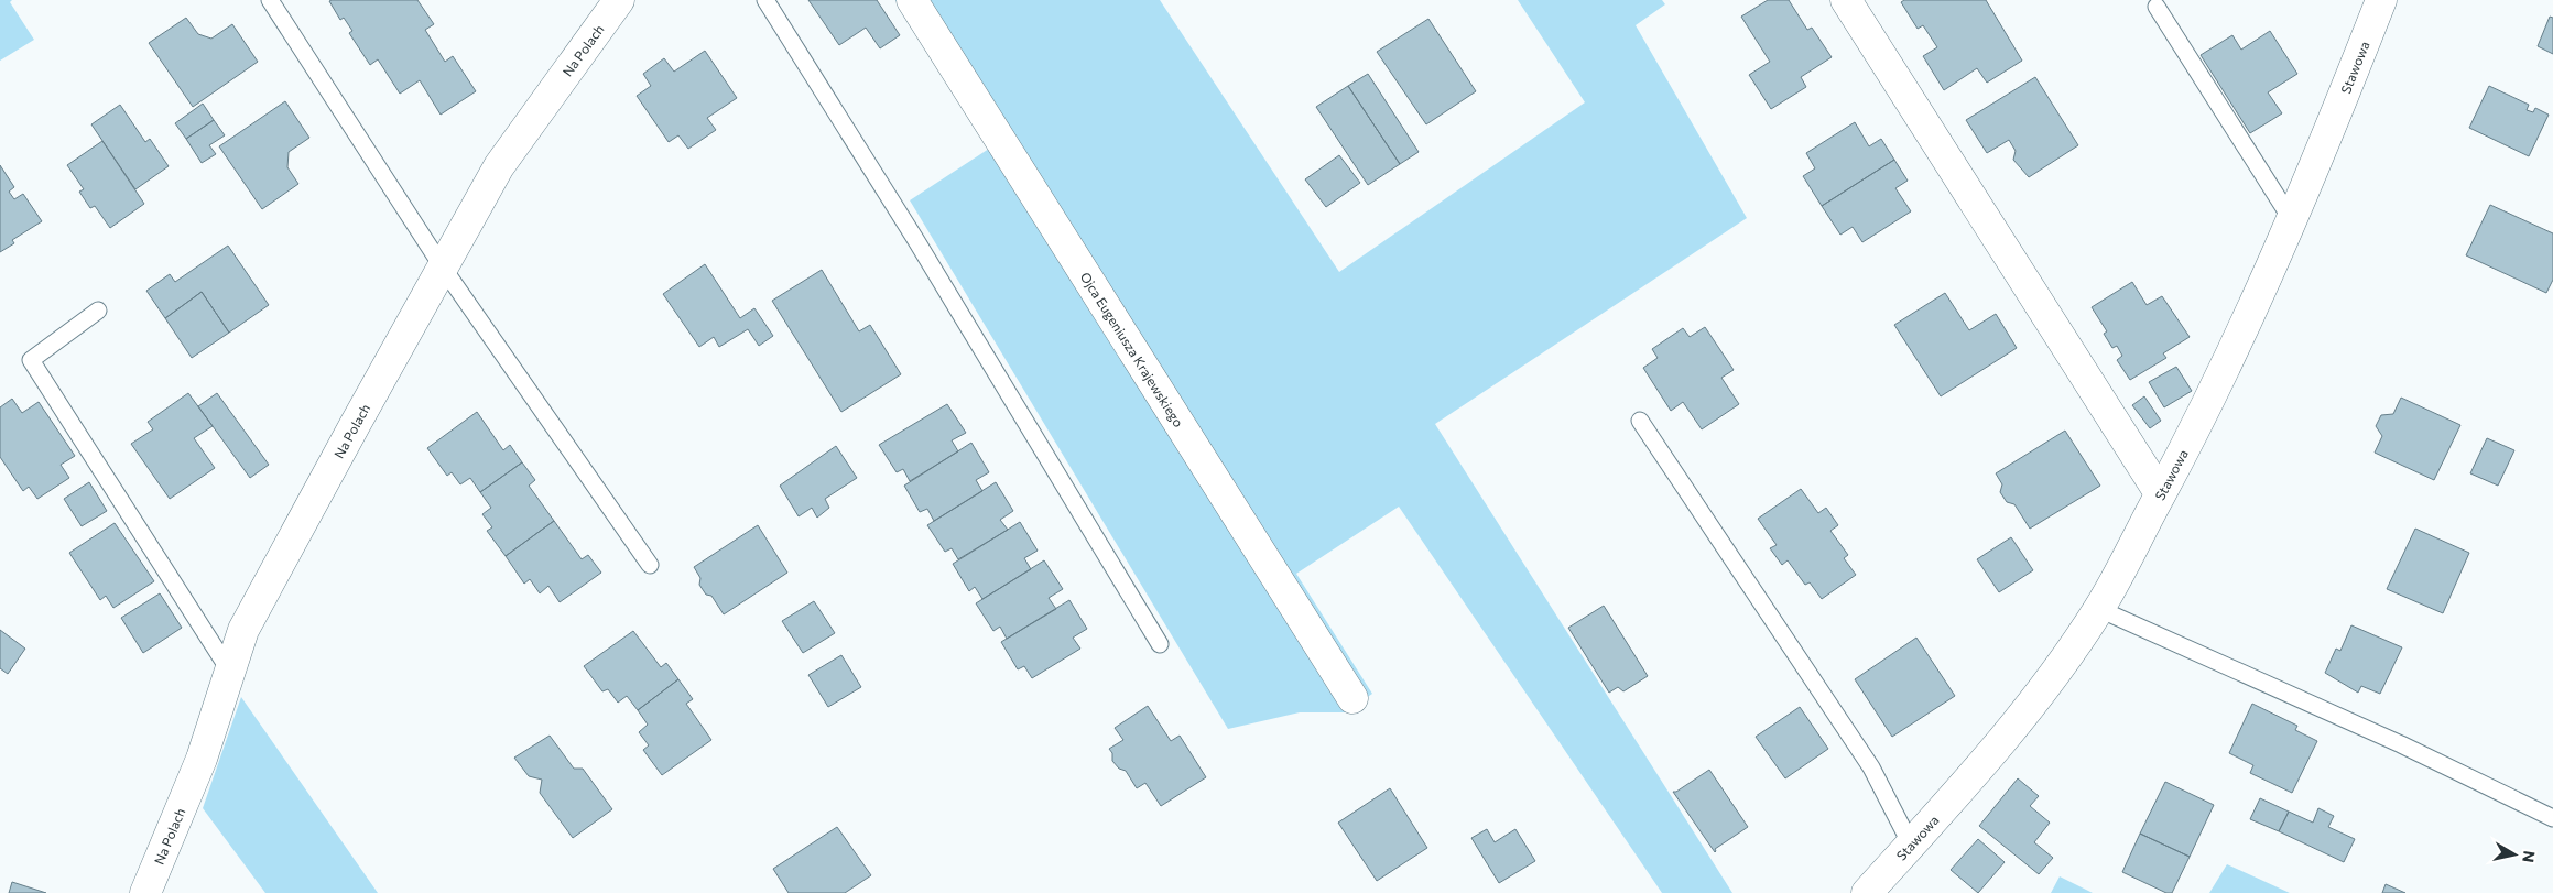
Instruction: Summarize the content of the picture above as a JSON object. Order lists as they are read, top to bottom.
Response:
{
  "streets": {
    "street": ["Na Polach", "Stawowa", "Ojca Eugeniusza Krajewskiego"]
  },
  "north": "right"
}
